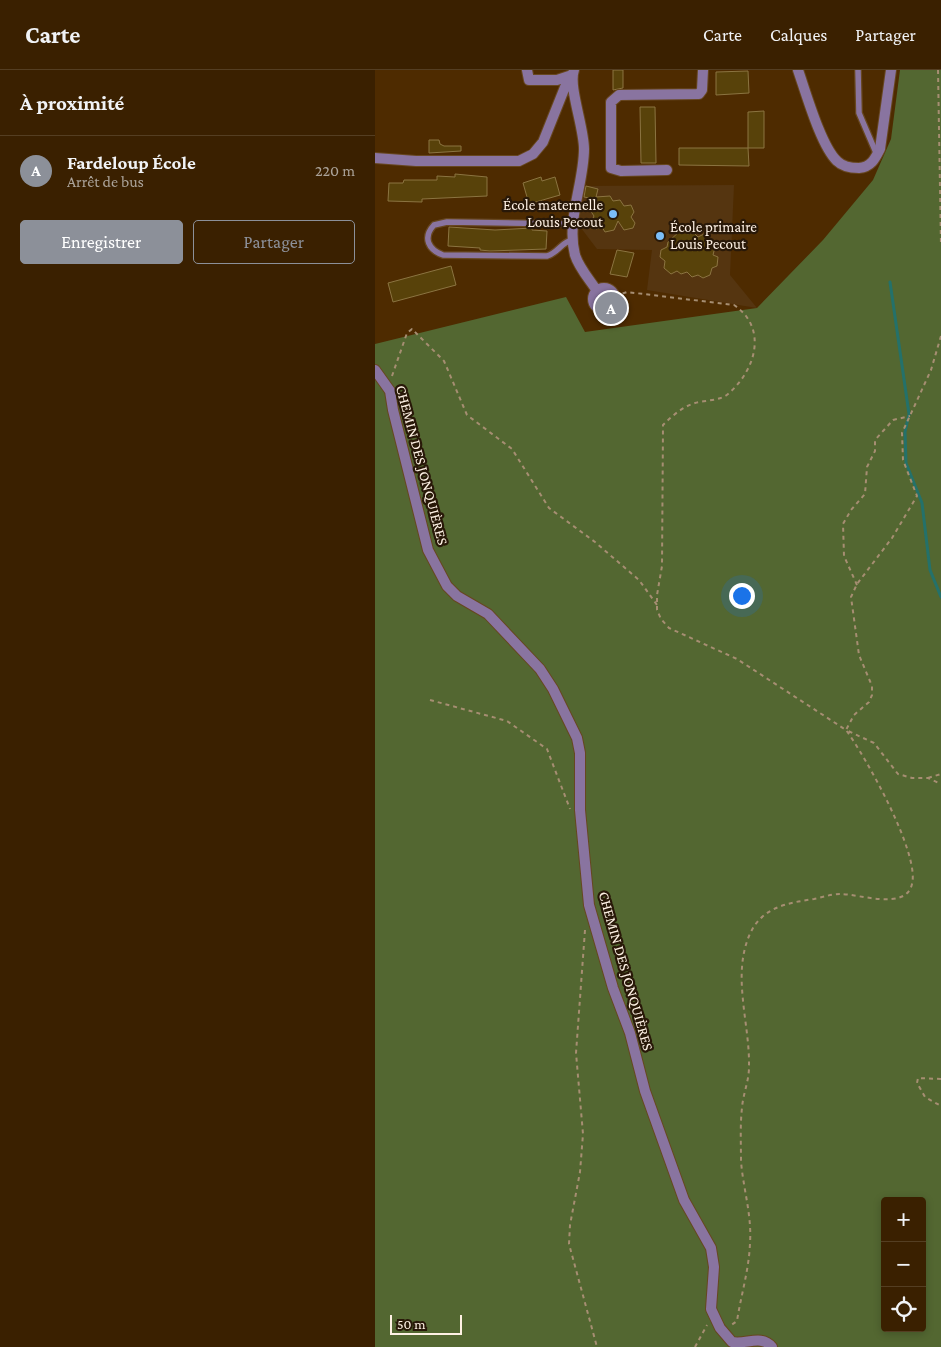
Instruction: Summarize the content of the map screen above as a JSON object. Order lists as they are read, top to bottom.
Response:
{
  "streets": {
    "street": ["CHEMIN DES JONQUIÈRES"]
  },
  "places": ["École maternelle Louis Pecout", "École primaire Louis Pecout"],
  "scale_bar": "50 m",
  "page": {
    "header": "Carte",
    "nav": ["Carte", "Calques", "Partager"],
    "heading": "À proximité",
    "list": [
      {
        "mark": "A",
        "name": "Fardeloup École",
        "note": "Arrêt de bus",
        "value": "220 m"
      }
    ],
    "buttons": ["Enregistrer", "Partager"],
    "pins": "A",
    "map_buttons": ["+", "−"],
    "scale": "50 m"
  }
}
